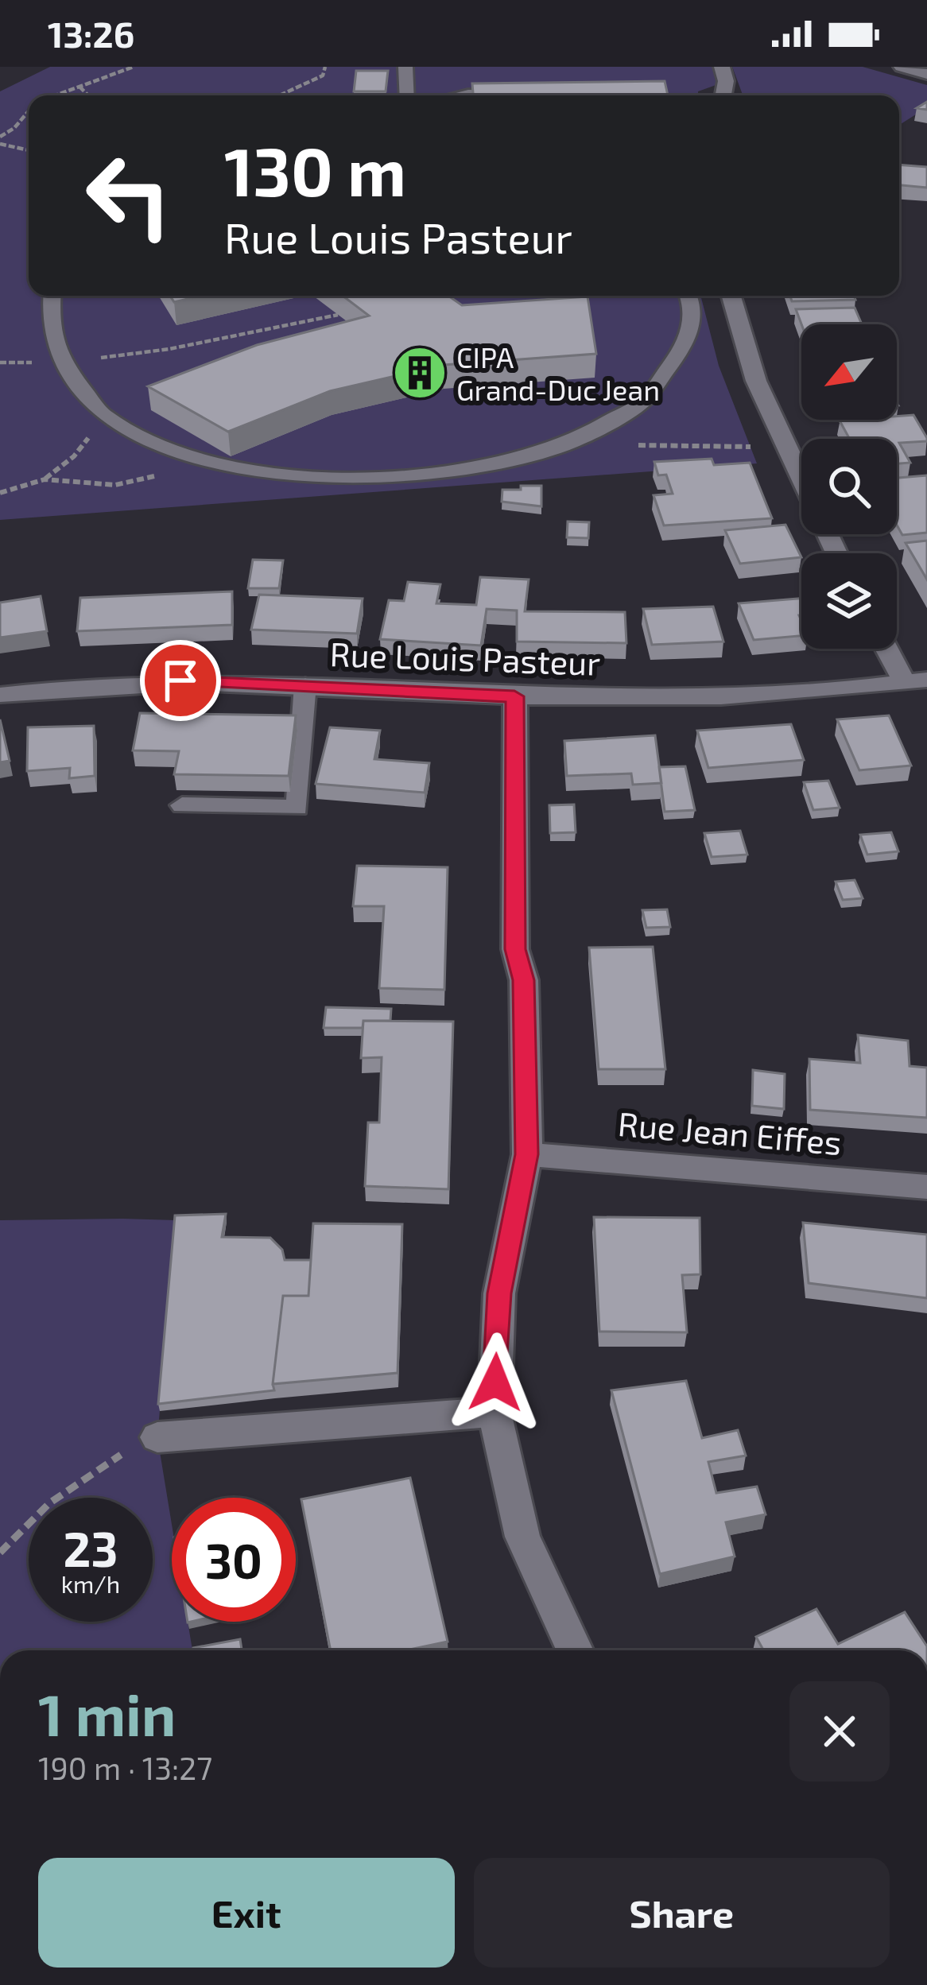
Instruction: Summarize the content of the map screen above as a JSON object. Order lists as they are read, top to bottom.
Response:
{
  "streets": {
    "street": ["Rue Louis Pasteur", "Rue Jean Eiffes"]
  },
  "places": {
    "building": ["CIPA Grand-Duc Jean"]
  },
  "north": "bottom left",
  "page": {
    "status": "13:26",
    "turn": ["130 m", "Rue Louis Pasteur"],
    "speed": "23 km/h",
    "limit": "30",
    "heading": ["1 min", "190 m · 13:27"],
    "buttons": ["Exit", "Share"]
  }
}
